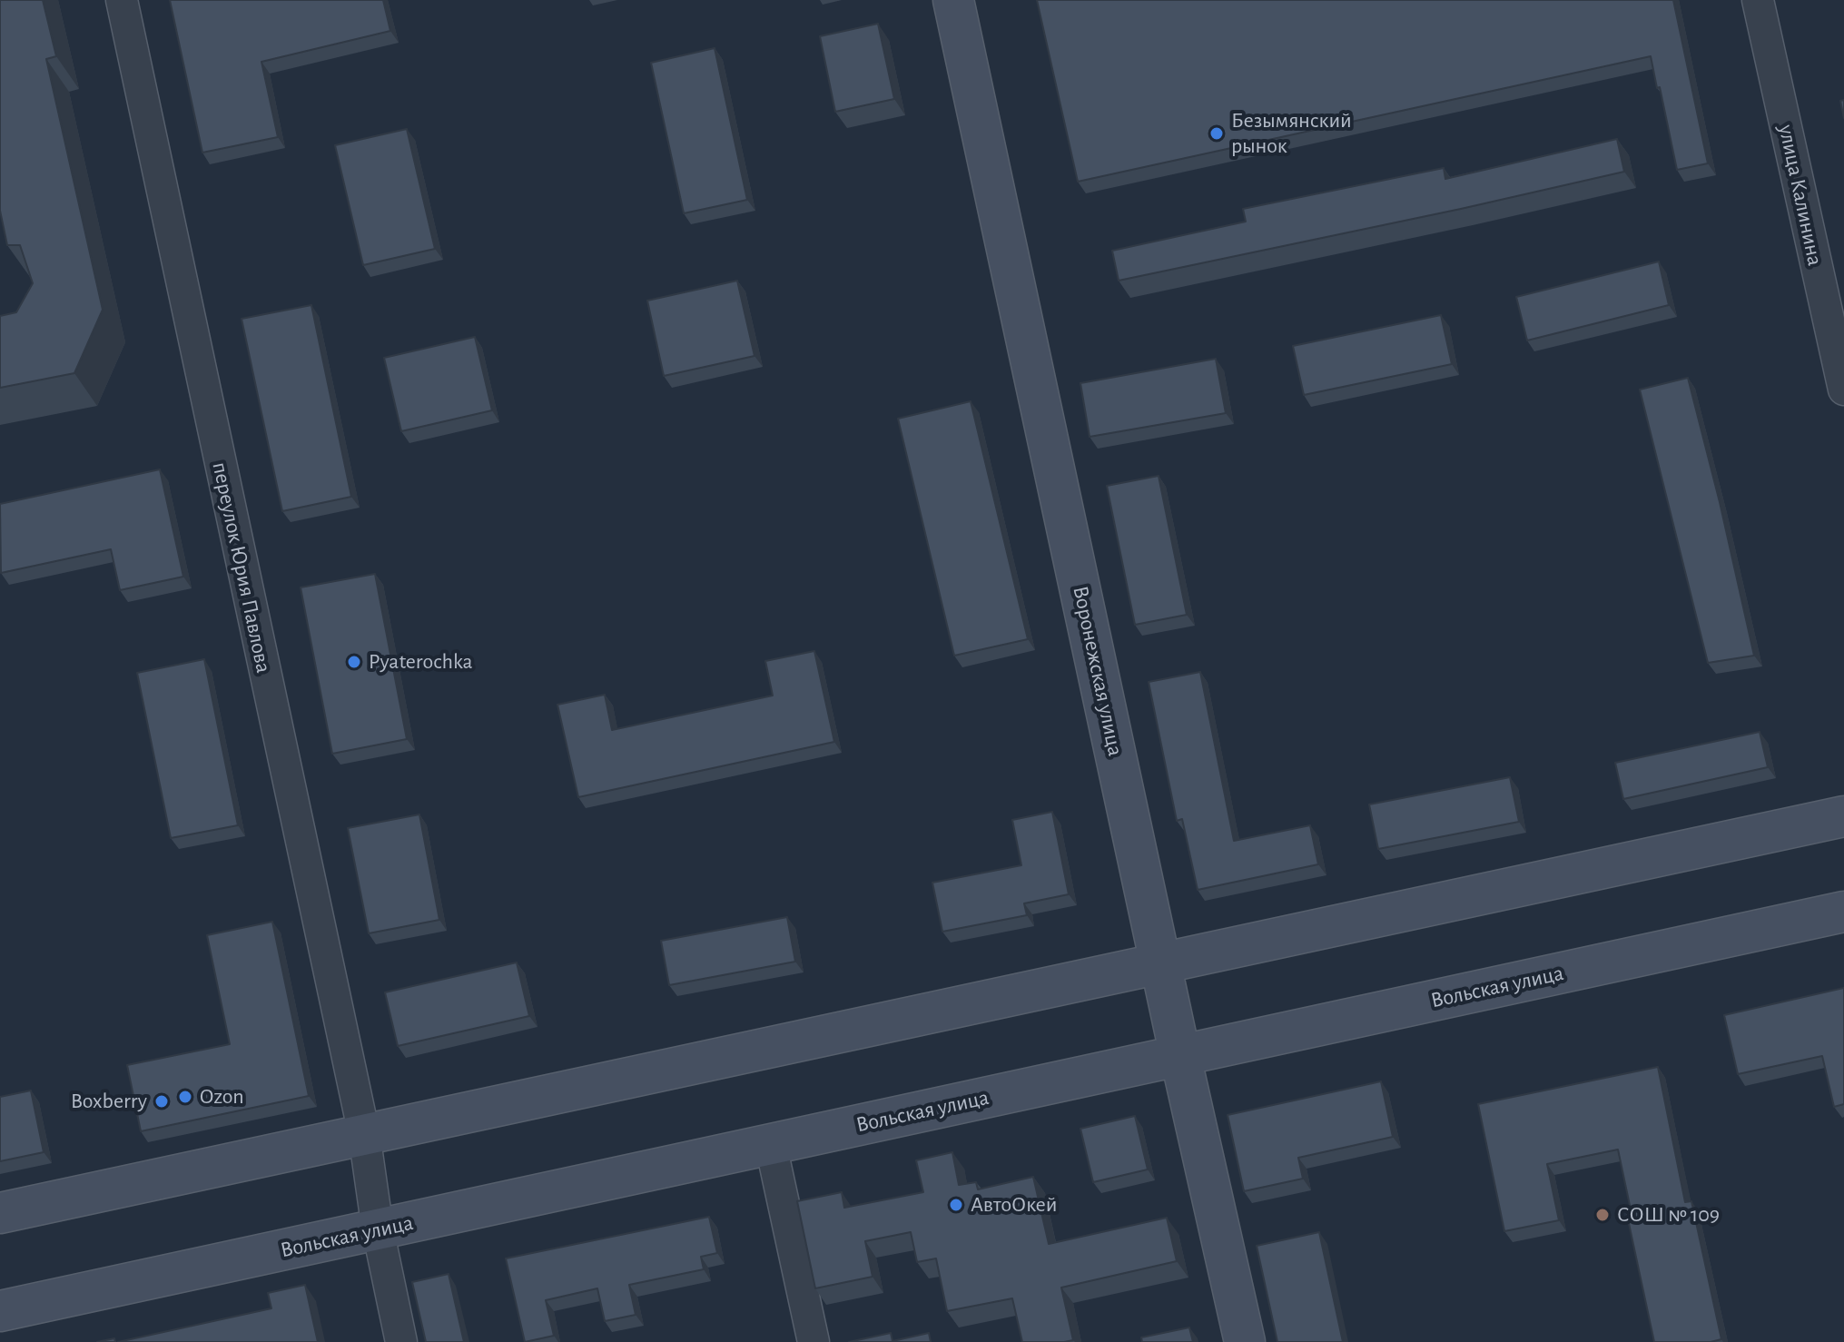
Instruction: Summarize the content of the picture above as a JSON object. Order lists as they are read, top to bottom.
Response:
{
  "streets": {
    "main road": ["Воронежская улица", "Вольская улица"],
    "street": ["улица Калинина", "переулок Юрия Павлова"]
  },
  "crossings": [
    ["переулок Юрия Павлова", "Вольская улица"],
    ["Воронежская улица", "Вольская улица"]
  ],
  "places": [
    "Безымянский рынок",
    "Pyaterochka",
    "Ozon",
    "Boxberry",
    "АвтоОкей",
    "СОШ № 109"
  ]
}
